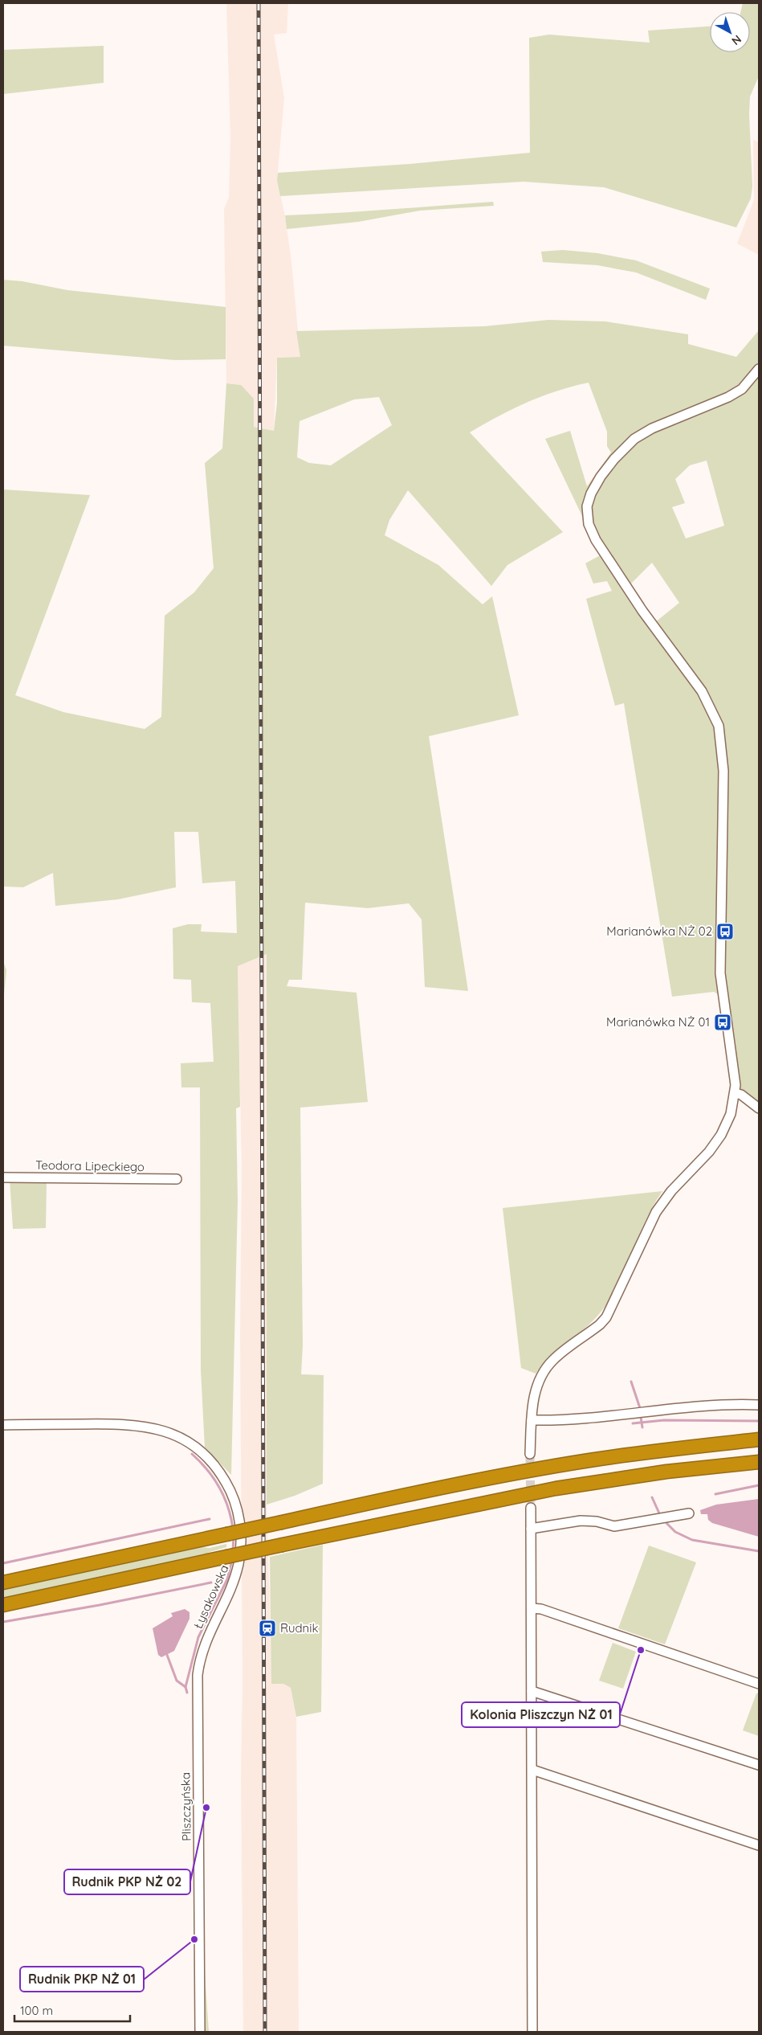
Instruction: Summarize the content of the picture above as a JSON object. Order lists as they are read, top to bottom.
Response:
{
  "streets": {
    "street": ["Teodora Lipeckiego", "Łysakowska", "Pliszczyńska"]
  },
  "crossings": [
    ["Łysakowska", "Pliszczyńska"]
  ],
  "places": {
    "bus stop": ["Marianówka NŻ 02", "Marianówka NŻ 01"],
    "station": ["Rudnik"],
    "other": ["Kolonia Pliszczyn NŻ 01", "Rudnik PKP NŻ 02", "Rudnik PKP NŻ 01"]
  },
  "scale_bar": "100 m",
  "north": "bottom right"
}
